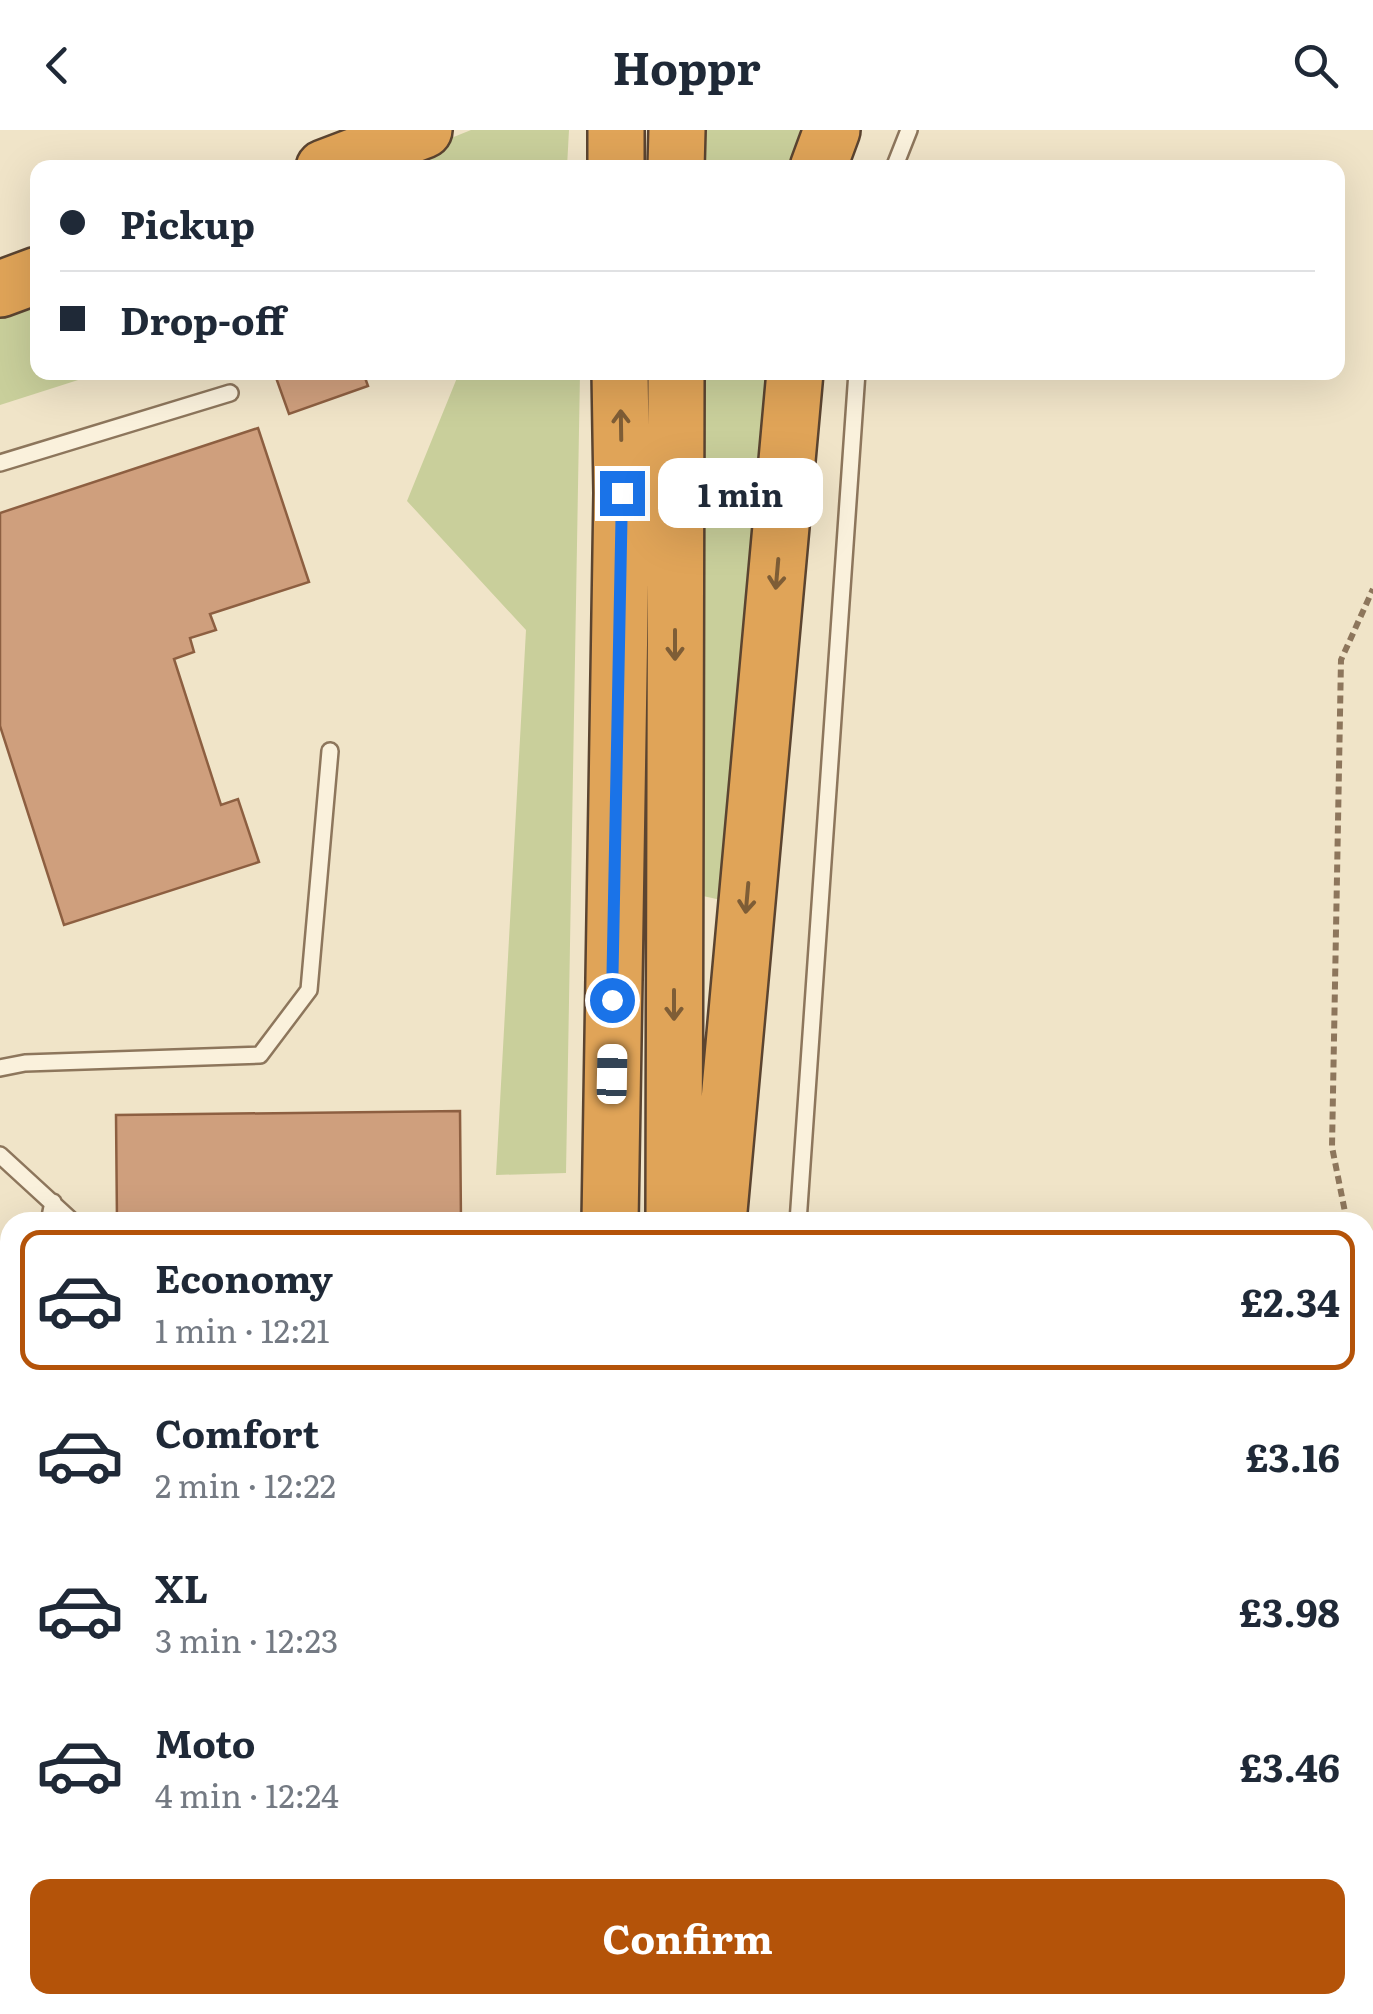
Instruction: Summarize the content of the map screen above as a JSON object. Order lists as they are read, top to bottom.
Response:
{
  "page": {
    "header": "Hoppr",
    "banner": ["Pickup", "Drop-off"],
    "bubble": "1 min",
    "list": [
      {
        "name": "Economy",
        "note": "1 min · 12:21",
        "value": "£2.34"
      },
      {
        "name": "Comfort",
        "note": "2 min · 12:22",
        "value": "£3.16"
      },
      {
        "name": "XL",
        "note": "3 min · 12:23",
        "value": "£3.98"
      },
      {
        "name": "Moto",
        "note": "4 min · 12:24",
        "value": "£3.46"
      }
    ],
    "buttons": "Confirm"
  }
}
